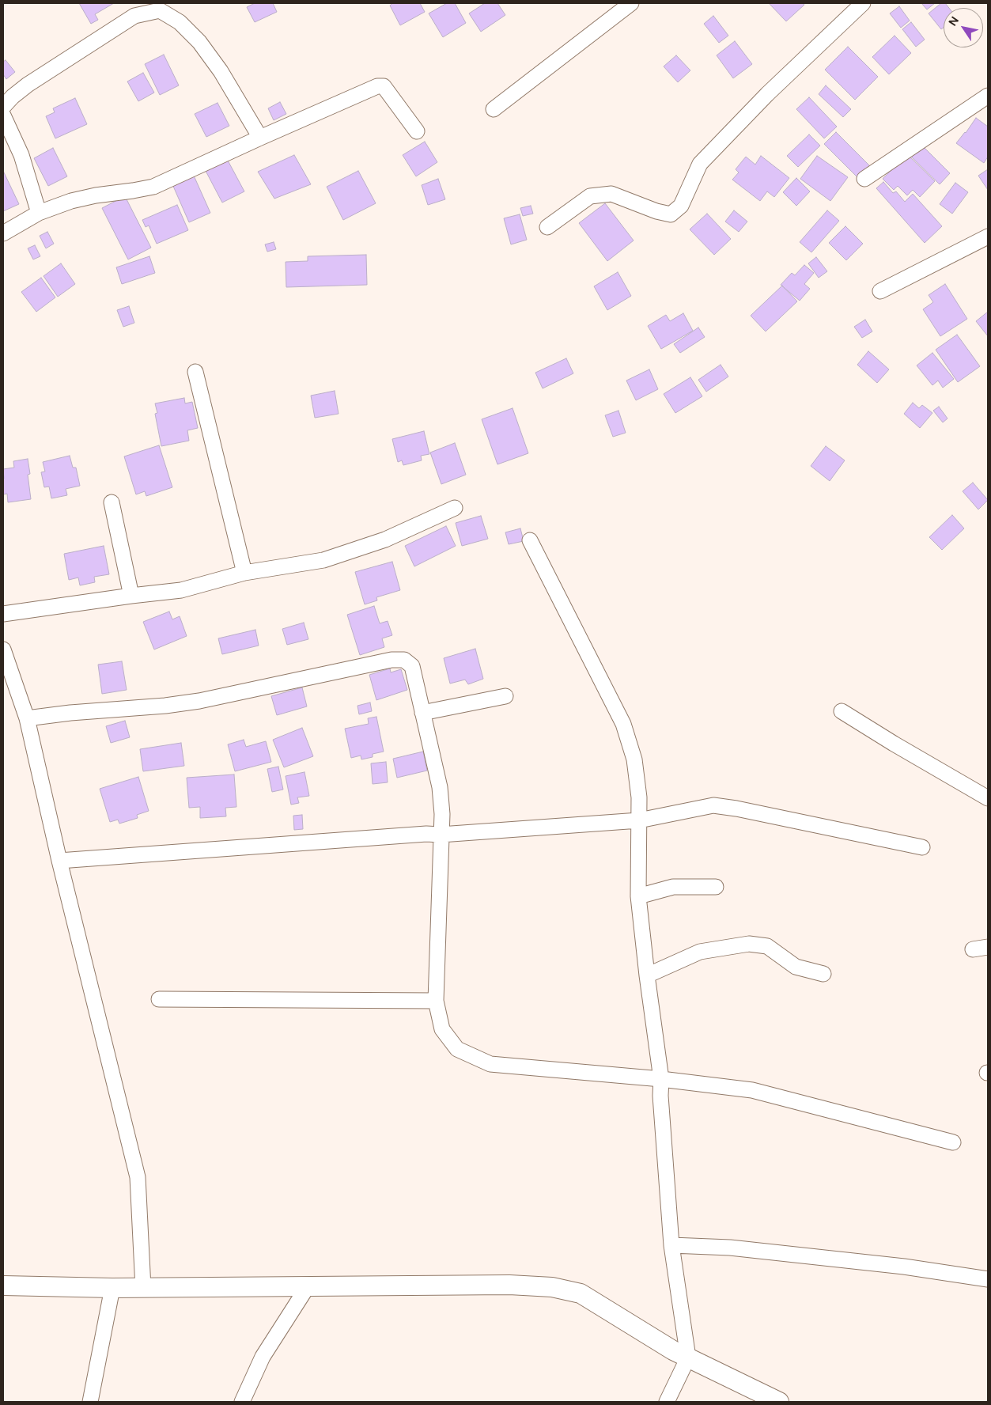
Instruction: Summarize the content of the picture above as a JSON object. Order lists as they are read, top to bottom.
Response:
{
  "north": "top left"
}
